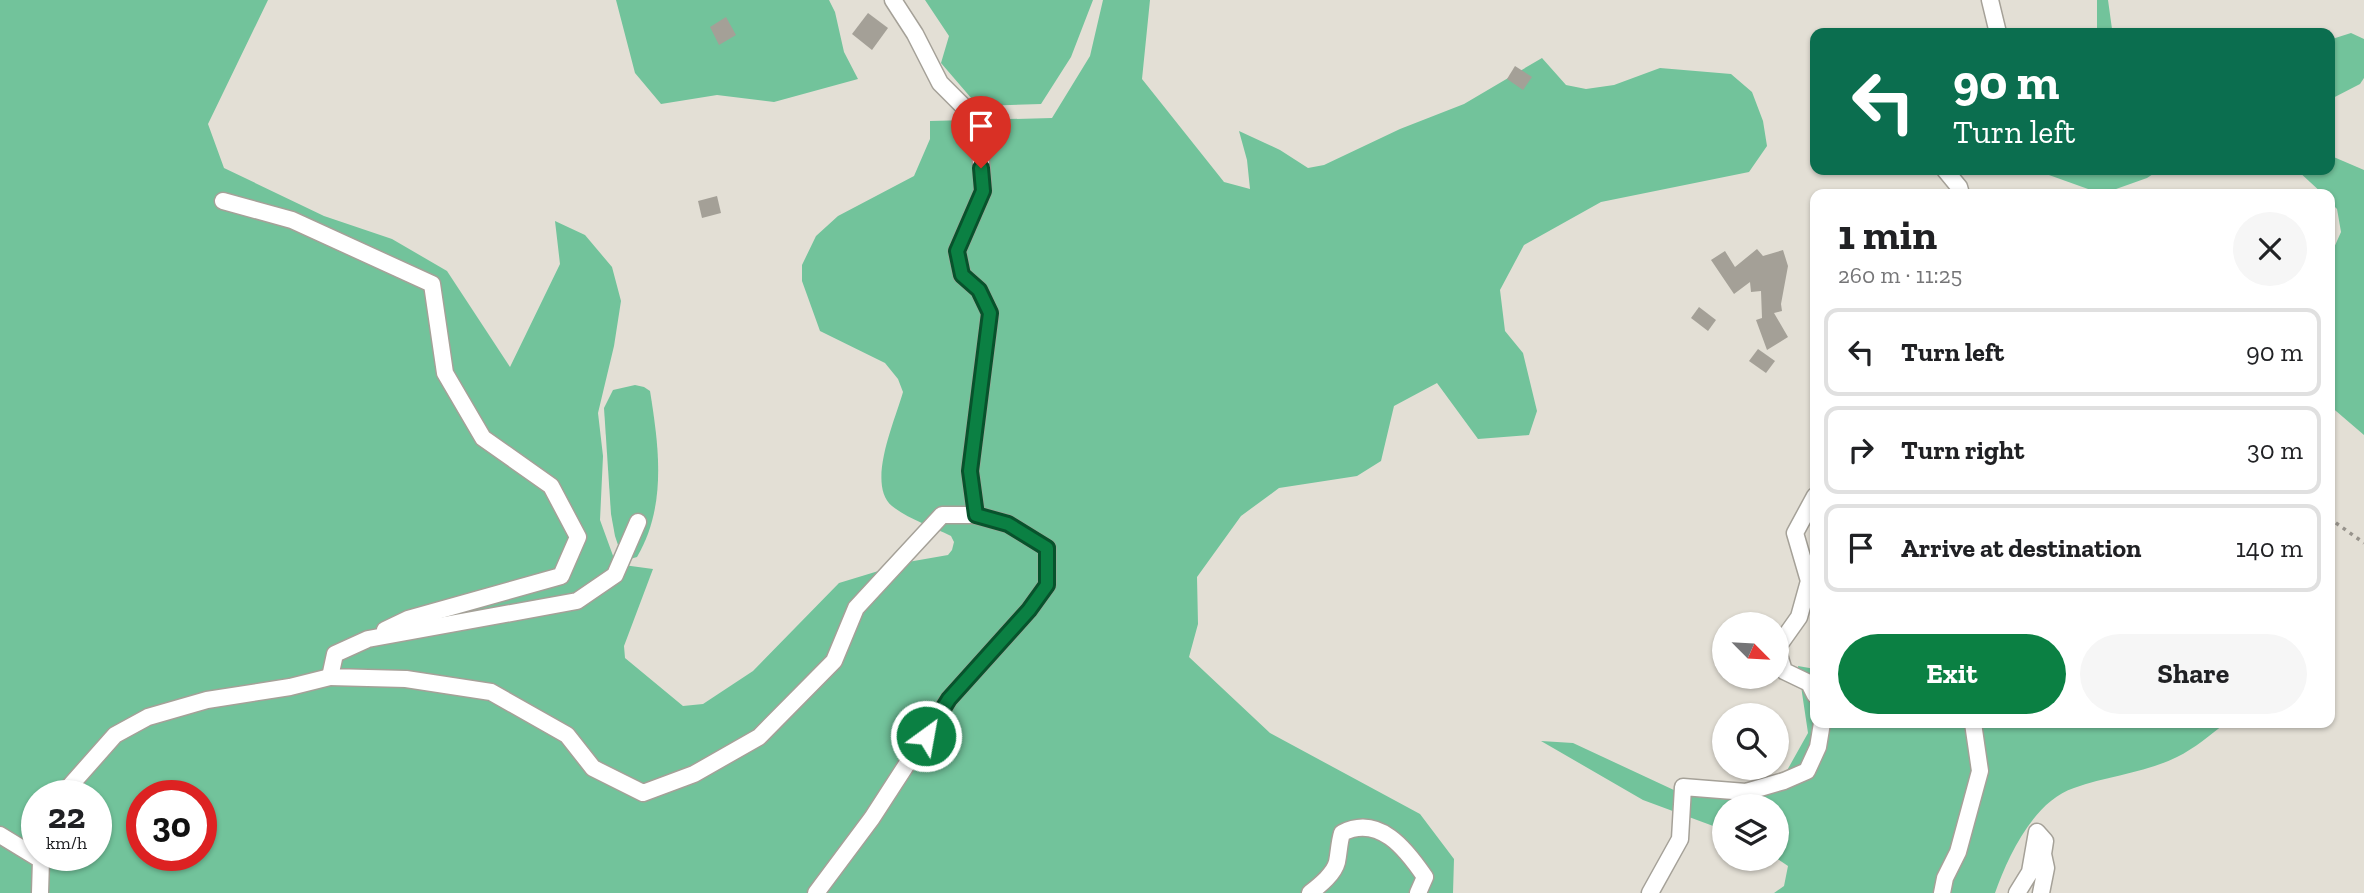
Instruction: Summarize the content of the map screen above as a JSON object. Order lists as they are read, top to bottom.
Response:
{
  "north": "bottom right",
  "page": {
    "turn": ["90 m", "Turn left"],
    "heading": ["1 min", "260 m · 11:25"],
    "list": [
      {
        "name": "Turn left",
        "value": "90 m"
      },
      {
        "name": "Turn right",
        "value": "30 m"
      },
      {
        "name": "Arrive at destination",
        "value": "140 m"
      }
    ],
    "buttons": ["Exit", "Share"],
    "speed": "22 km/h",
    "limit": "30"
  }
}
